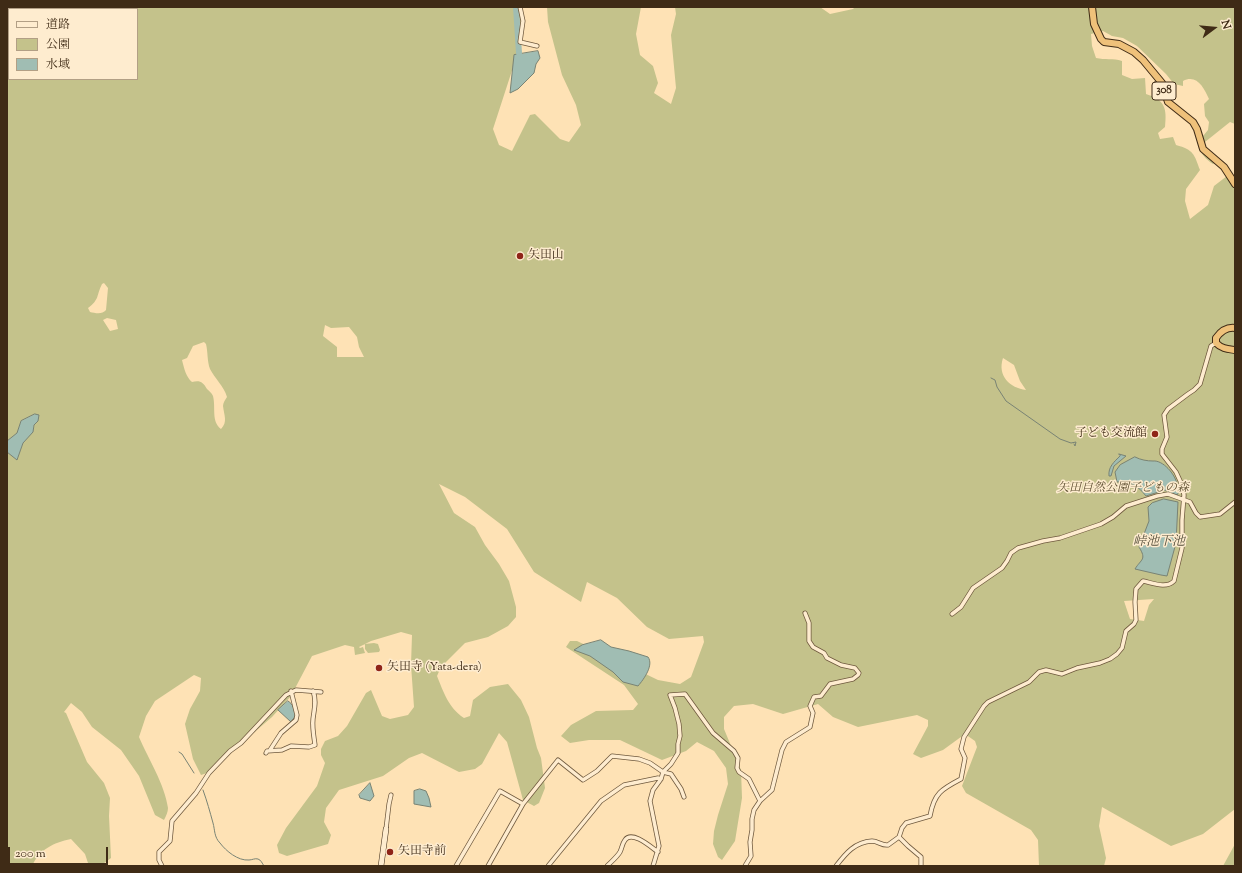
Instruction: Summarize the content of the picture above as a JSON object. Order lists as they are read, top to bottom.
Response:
{
  "streets": {
    "highway": ["308"]
  },
  "water": ["峠池下池"],
  "parks": ["矢田自然公園子どもの森"],
  "places": [
    "矢田山",
    "子ども交流館",
    "矢田寺 (Yata-dera)",
    "矢田寺前"
  ],
  "legend": ["道路", "公園", "水域"],
  "scale_bar": "200 m",
  "north": "right"
}
